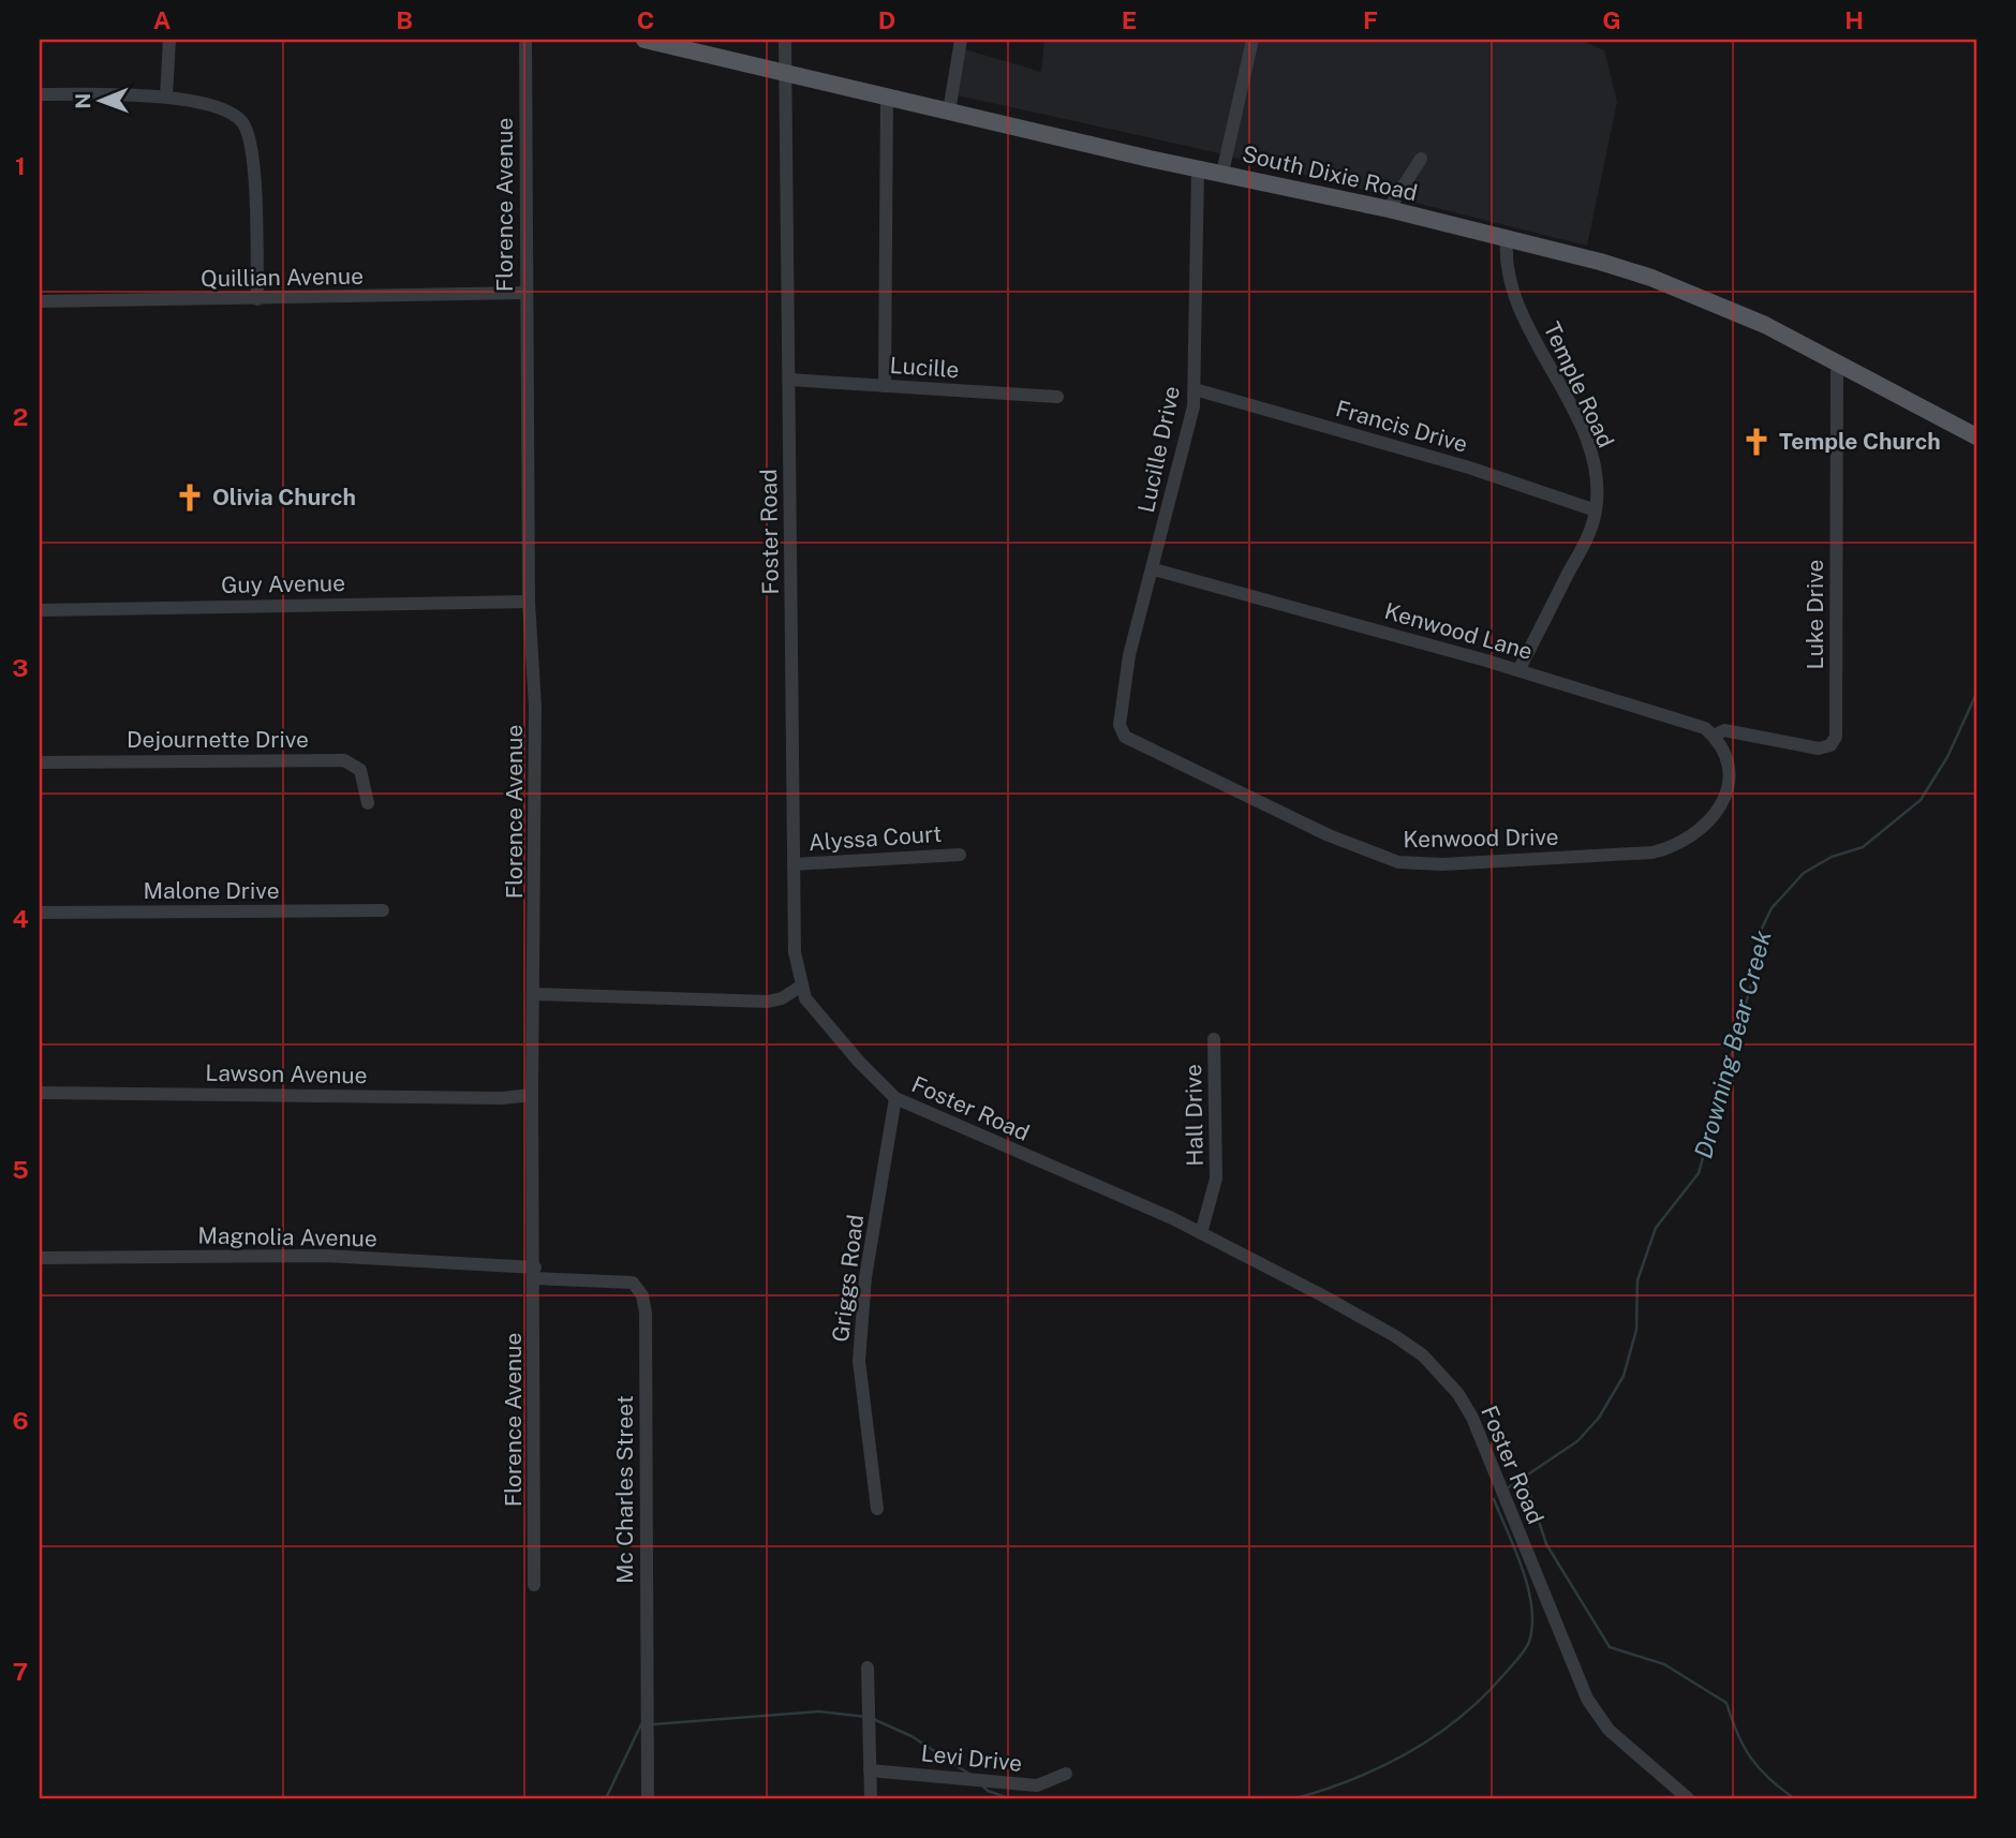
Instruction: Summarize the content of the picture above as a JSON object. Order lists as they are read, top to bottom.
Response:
{
  "streets": {
    "main road": ["South Dixie Road"],
    "street": [
      "Florence Avenue",
      "Quillian Avenue",
      "Lucille",
      "Temple Road",
      "Francis Drive",
      "Lucille Drive",
      "Foster Road",
      "Guy Avenue",
      "Luke Drive",
      "Kenwood Lane",
      "Dejournette Drive",
      "Alyssa Court",
      "Kenwood Drive",
      "Malone Drive",
      "Lawson Avenue",
      "Hall Drive",
      "Magnolia Avenue",
      "Griggs Road",
      "Mc Charles Street",
      "Levi Drive"
    ]
  },
  "crossings": [
    ["South Dixie Road", "Temple Road"],
    ["South Dixie Road", "Lucille Drive"],
    ["South Dixie Road", "Foster Road"],
    ["South Dixie Road", "Luke Drive"],
    ["Florence Avenue", "Quillian Avenue"],
    ["Florence Avenue", "Guy Avenue"],
    ["Florence Avenue", "Lawson Avenue"],
    ["Florence Avenue", "Magnolia Avenue"],
    ["Florence Avenue", "Mc Charles Street"],
    ["Lucille", "Foster Road"],
    ["Temple Road", "Francis Drive"],
    ["Temple Road", "Kenwood Lane"],
    ["Francis Drive", "Lucille Drive"],
    ["Lucille Drive", "Kenwood Lane"],
    ["Lucille Drive", "Kenwood Drive"],
    ["Foster Road", "Alyssa Court"],
    ["Foster Road", "Hall Drive"],
    ["Foster Road", "Griggs Road"],
    ["Luke Drive", "Kenwood Lane"],
    ["Luke Drive", "Kenwood Drive"],
    ["Kenwood Lane", "Kenwood Drive"],
    ["Magnolia Avenue", "Mc Charles Street"]
  ],
  "water": ["Drowning Bear Creek"],
  "places": {
    "church": ["Temple Church", "Olivia Church"]
  },
  "north": "left",
  "grid": {
    "columns": [
      "A",
      "B",
      "C",
      "D",
      "E",
      "F",
      "G",
      "H"
    ],
    "rows": [
      "1",
      "2",
      "3",
      "4",
      "5",
      "6",
      "7"
    ]
  }
}
